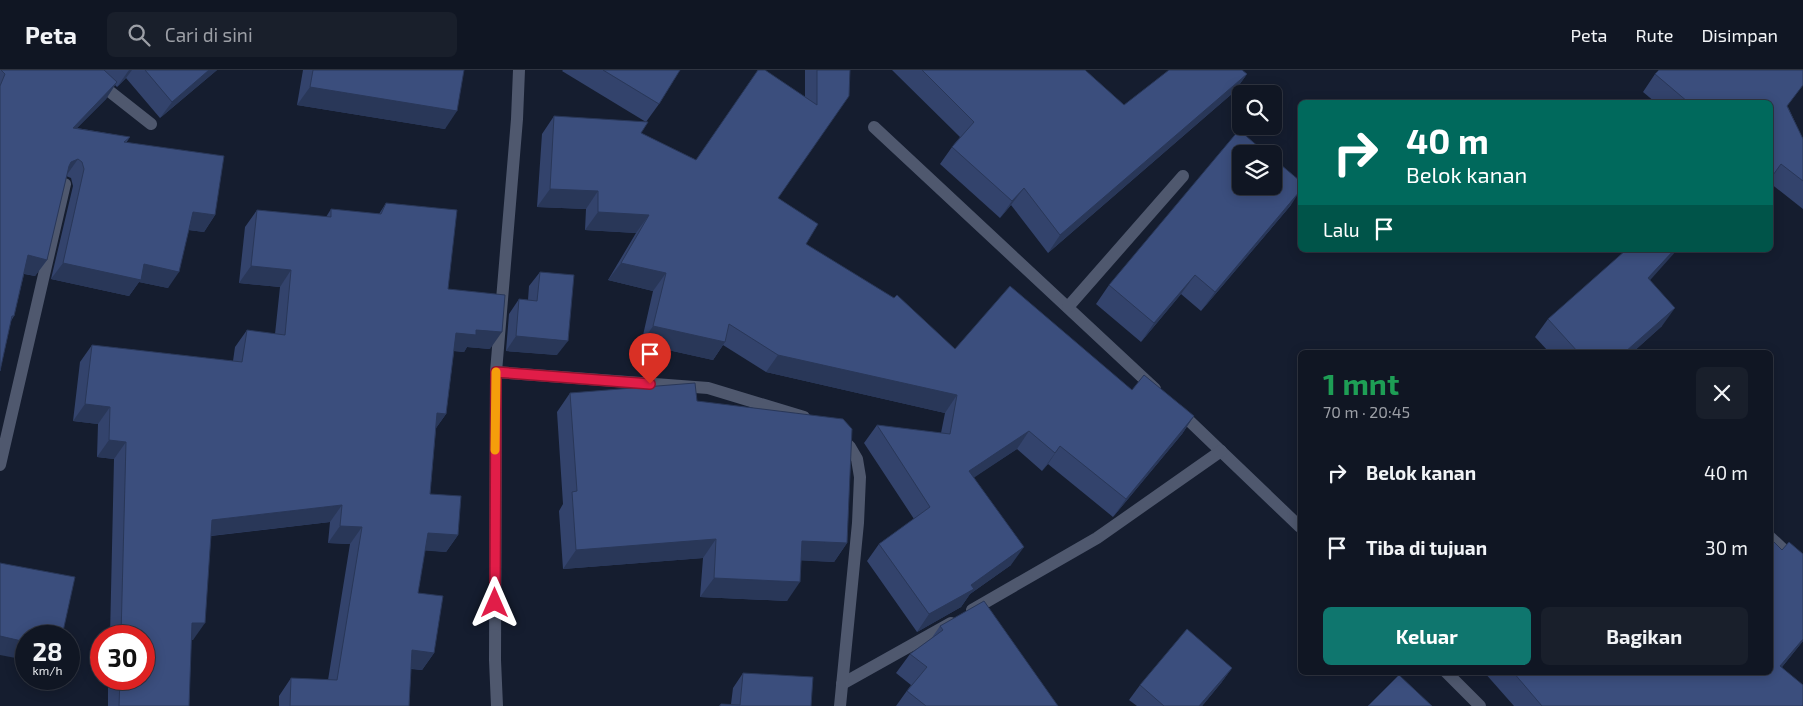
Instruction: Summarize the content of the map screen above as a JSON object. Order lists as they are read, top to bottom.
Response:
{
  "page": {
    "header": "Peta",
    "search": "Cari di sini",
    "nav": ["Peta", "Rute", "Disimpan"],
    "turn": ["40 m", "Belok kanan"],
    "then": "Lalu",
    "heading": ["1 mnt", "70 m · 20:45"],
    "list": [
      {
        "name": "Belok kanan",
        "value": "40 m"
      },
      {
        "name": "Tiba di tujuan",
        "value": "30 m"
      }
    ],
    "buttons": ["Keluar", "Bagikan"],
    "speed": "28 km/h",
    "limit": "30"
  }
}
